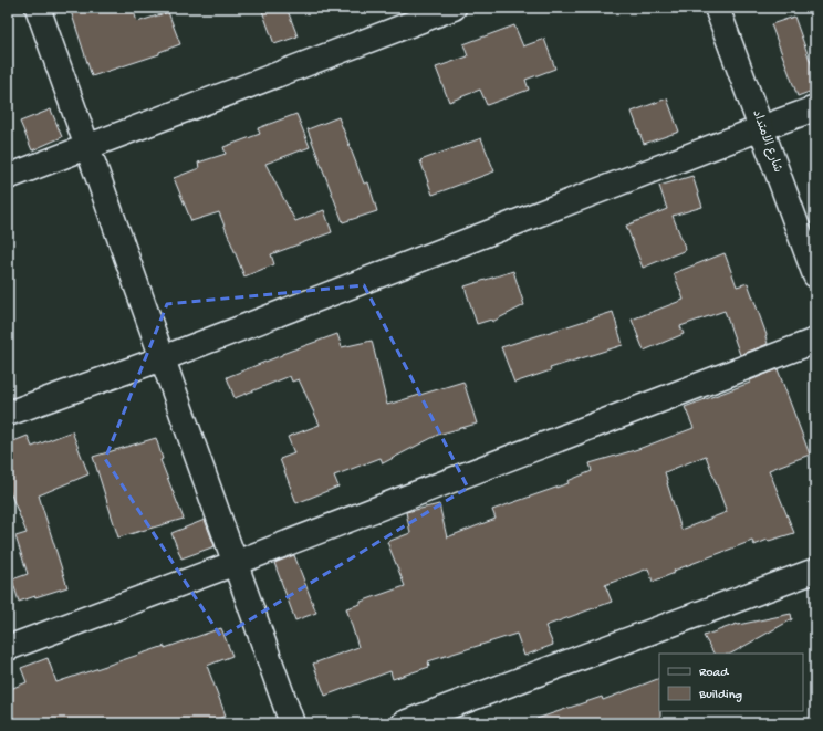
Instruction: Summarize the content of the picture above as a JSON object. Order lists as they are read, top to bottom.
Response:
{
  "streets": {
    "street": ["شارع الامتداد"]
  },
  "legend": ["Road", "Building"]
}
